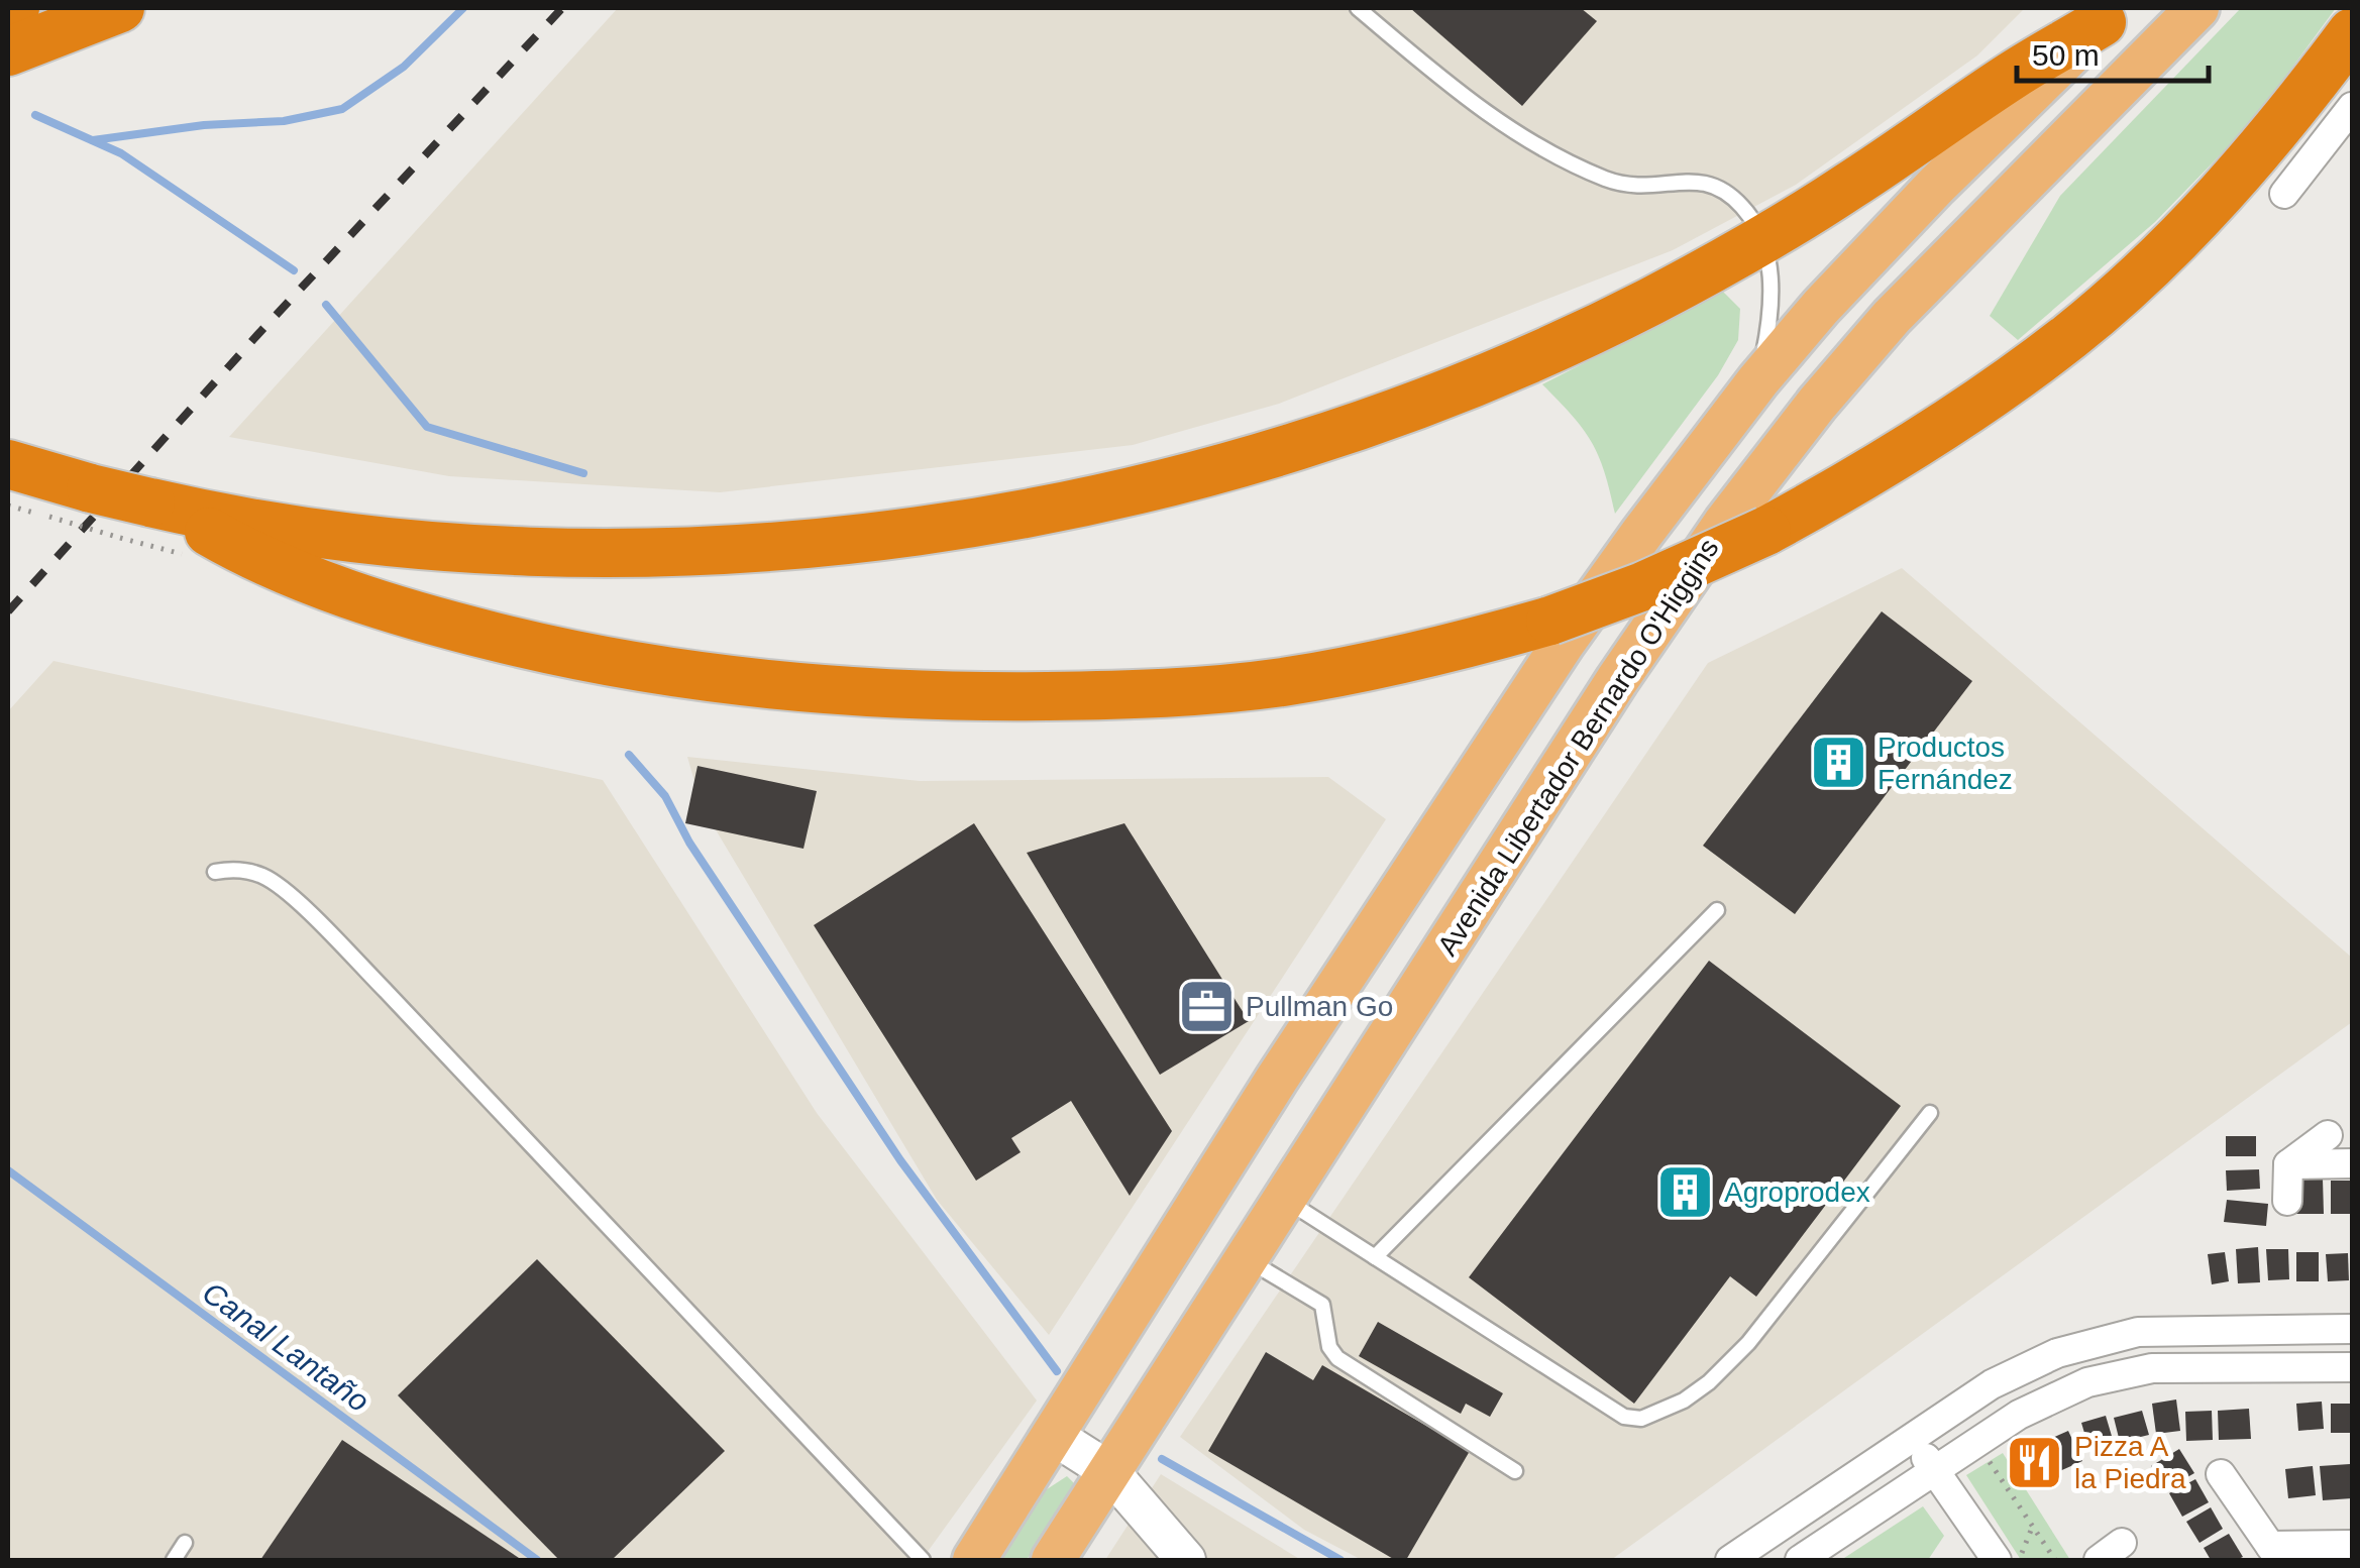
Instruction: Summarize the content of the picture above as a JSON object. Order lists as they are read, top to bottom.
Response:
{
  "streets": {
    "main road": ["Avenida Libertador Bernardo O'Higgins"]
  },
  "water": ["Canal Lantaño"],
  "places": {
    "building": ["Productos Fernández", "Agroprodex"],
    "office": ["Pullman Go"],
    "restaurant": ["Pizza A la Piedra"]
  },
  "scale_bar": "50 m"
}
